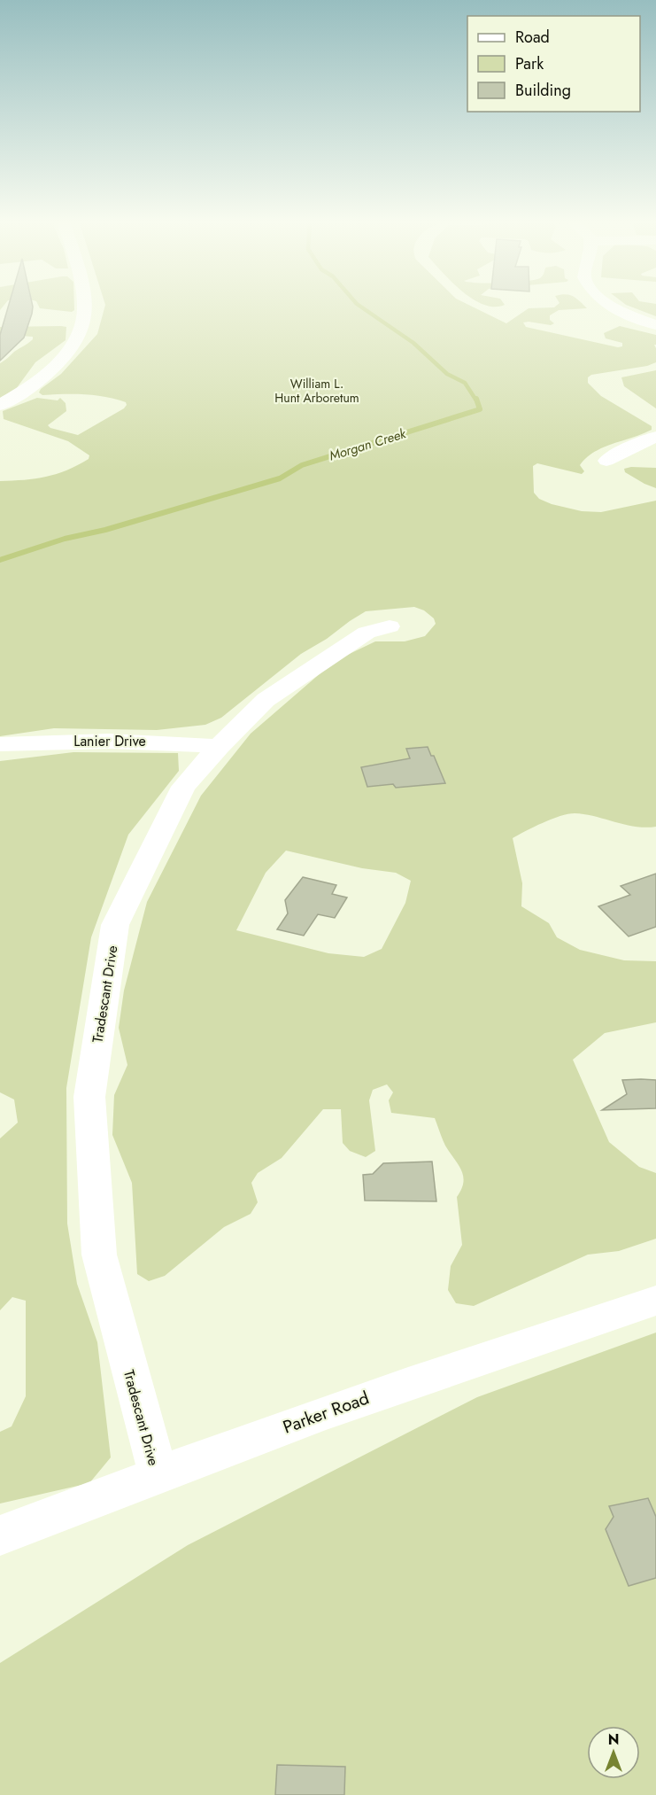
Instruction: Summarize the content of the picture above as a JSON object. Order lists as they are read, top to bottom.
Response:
{
  "streets": {
    "street": ["Lanier Drive", "Tradescant Drive", "Parker Road"]
  },
  "crossings": [
    ["Lanier Drive", "Tradescant Drive"],
    ["Tradescant Drive", "Parker Road"]
  ],
  "water": ["Morgan Creek"],
  "parks": ["William L. Hunt Arboretum"],
  "legend": ["Road", "Park", "Building"],
  "north": "top"
}
